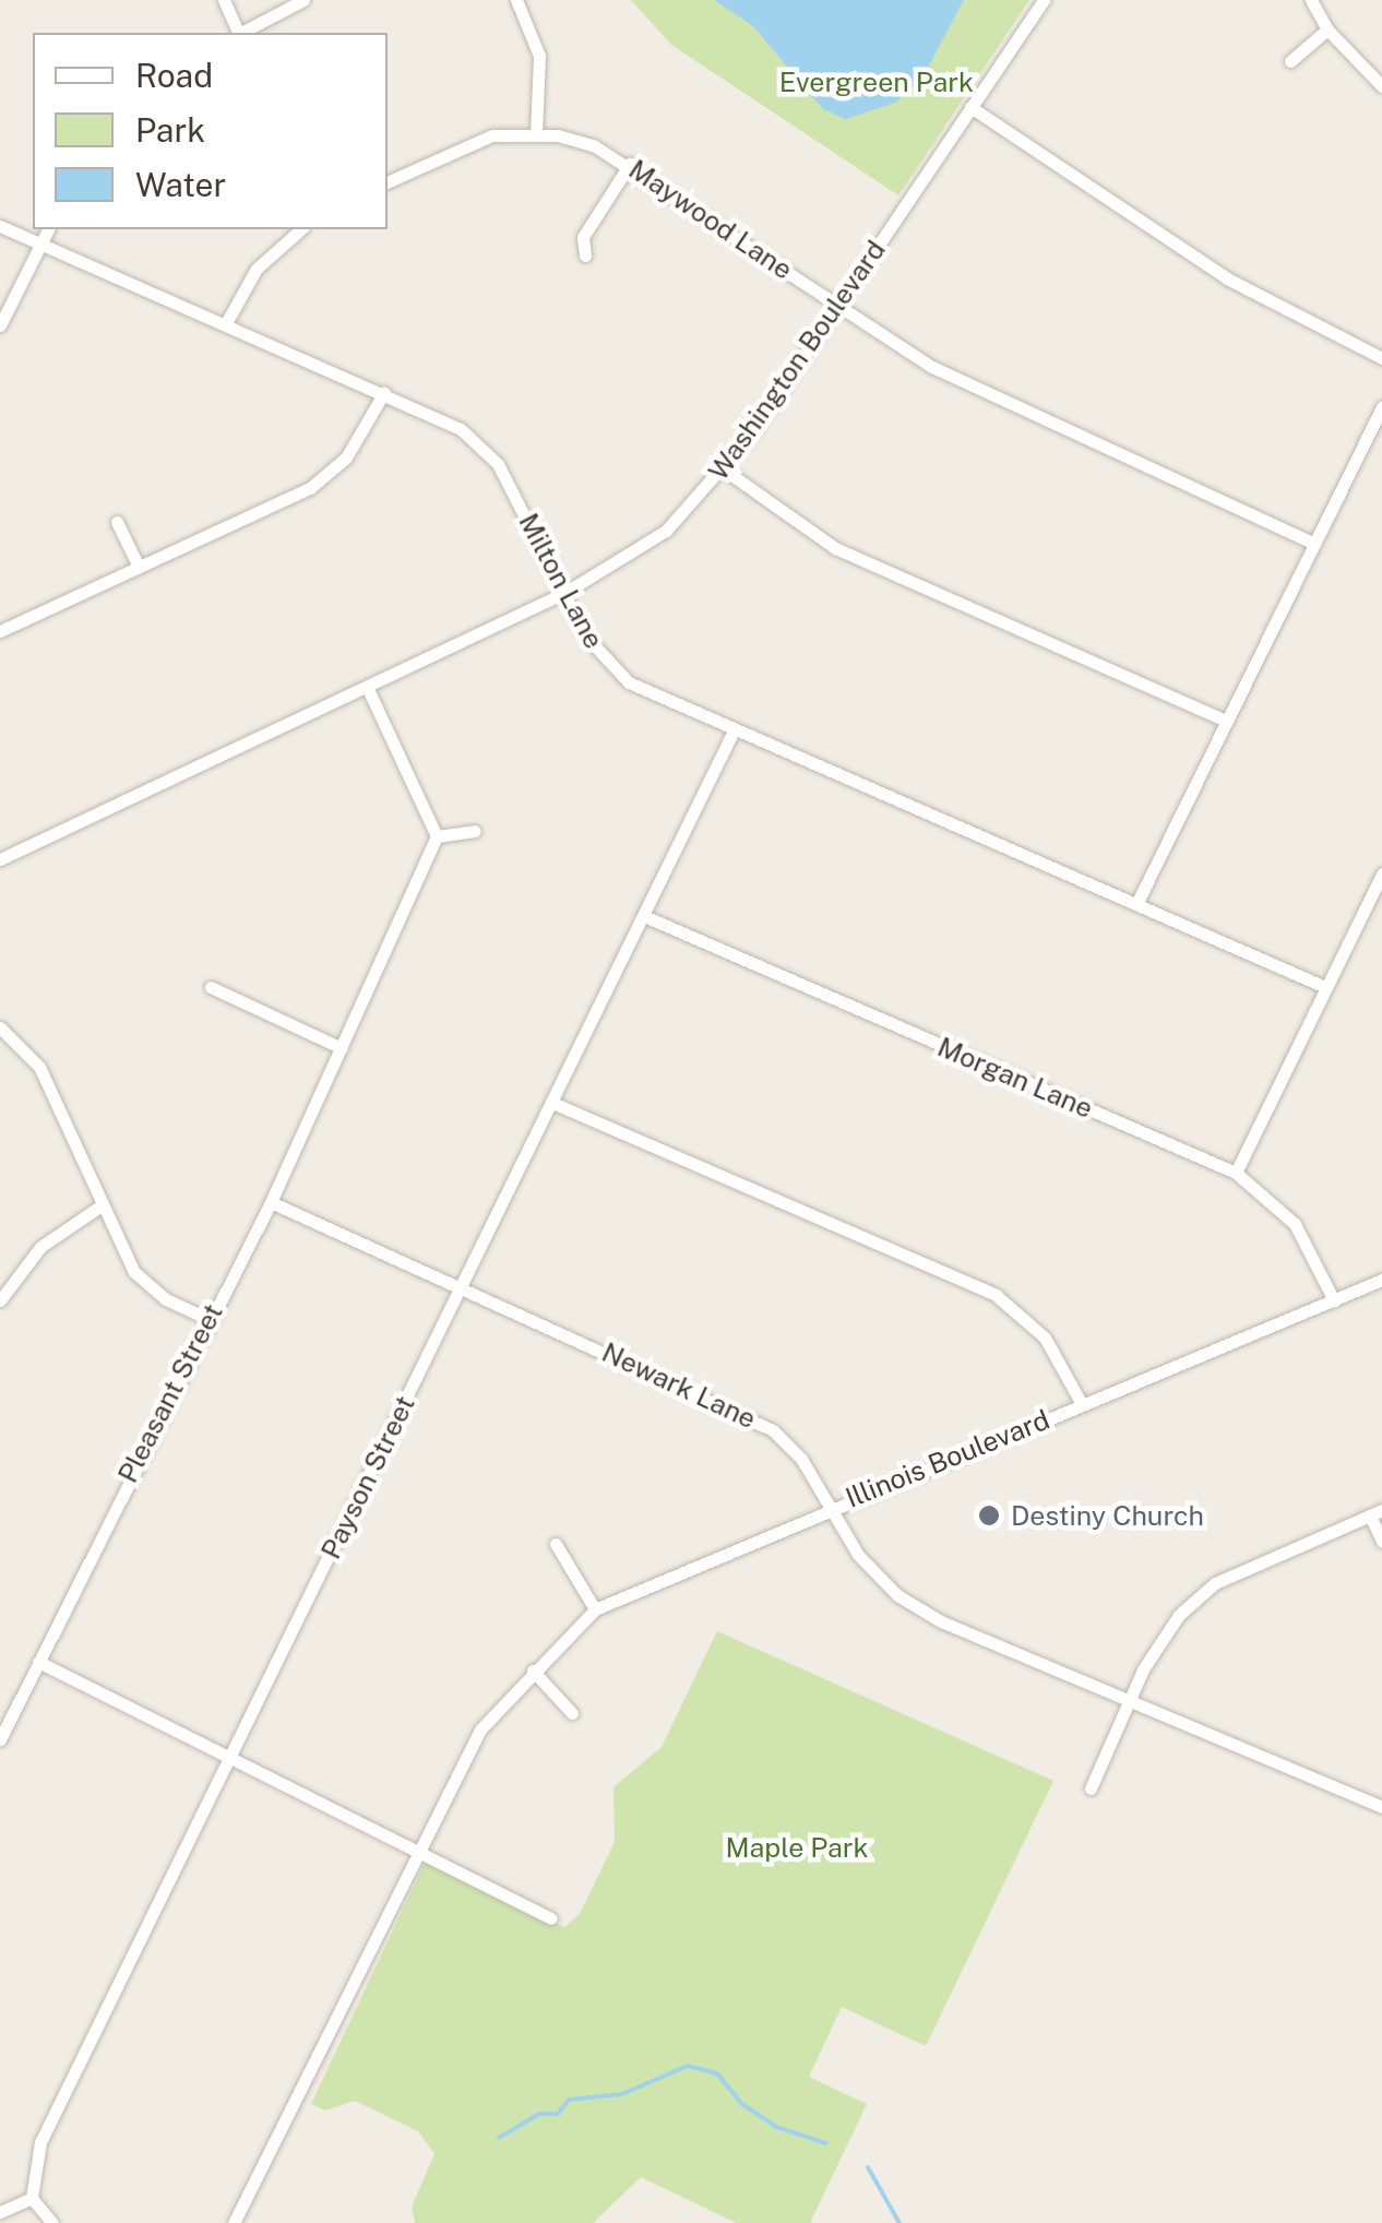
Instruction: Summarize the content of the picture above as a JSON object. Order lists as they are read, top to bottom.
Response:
{
  "streets": {
    "street": [
      "Maywood Lane",
      "Washington Boulevard",
      "Milton Lane",
      "Morgan Lane",
      "Newark Lane",
      "Pleasant Street",
      "Illinois Boulevard",
      "Payson Street"
    ]
  },
  "crossings": [
    ["Maywood Lane", "Washington Boulevard"],
    ["Washington Boulevard", "Milton Lane"],
    ["Milton Lane", "Payson Street"],
    ["Morgan Lane", "Illinois Boulevard"],
    ["Morgan Lane", "Payson Street"],
    ["Newark Lane", "Pleasant Street"],
    ["Newark Lane", "Illinois Boulevard"],
    ["Newark Lane", "Payson Street"]
  ],
  "parks": ["Evergreen Park", "Maple Park"],
  "places": ["Destiny Church"],
  "legend": ["Road", "Park", "Water"]
}
